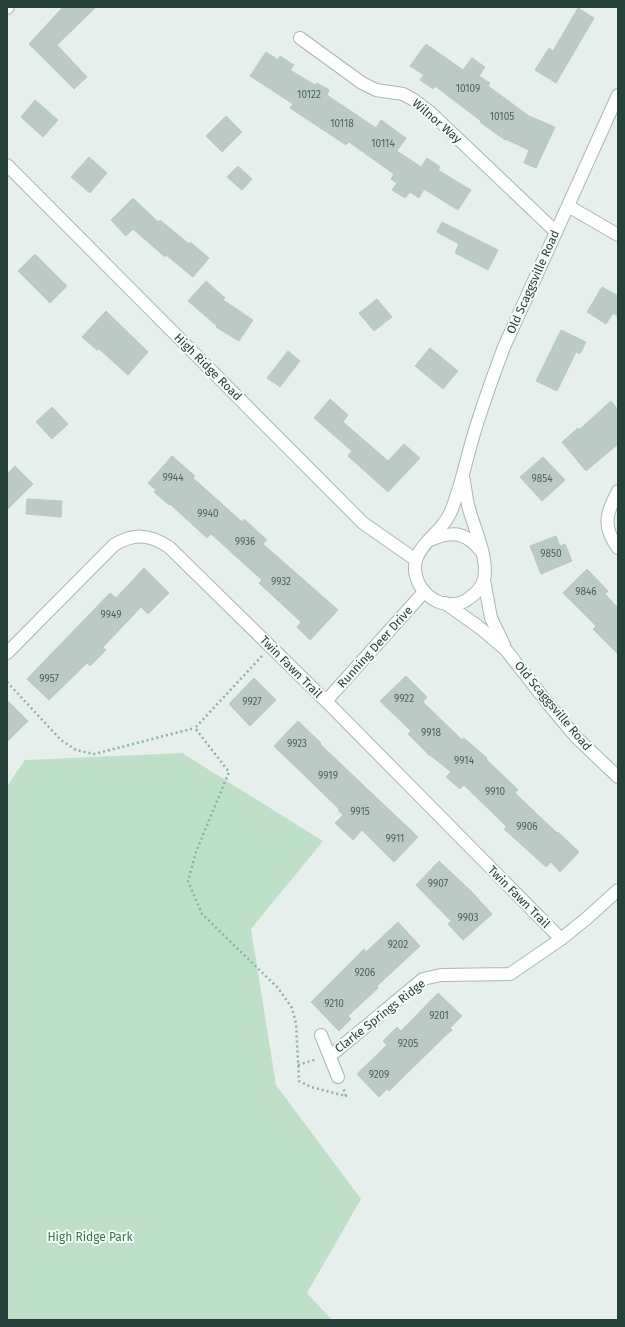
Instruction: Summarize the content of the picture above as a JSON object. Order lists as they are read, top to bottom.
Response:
{
  "streets": {
    "street": [
      "Wilnor Way",
      "Old Scaggsville Road",
      "High Ridge Road",
      "Running Deer Drive",
      "Twin Fawn Trail",
      "Clarke Springs Ridge"
    ]
  },
  "crossings": [
    ["Wilnor Way", "Old Scaggsville Road"],
    ["Old Scaggsville Road", "High Ridge Road"],
    ["Old Scaggsville Road", "Running Deer Drive"],
    ["High Ridge Road", "Running Deer Drive"],
    ["Running Deer Drive", "Twin Fawn Trail"],
    ["Twin Fawn Trail", "Clarke Springs Ridge"]
  ],
  "parks": ["High Ridge Park"],
  "house_numbers": [
    "10109",
    "10122",
    "10105",
    "10118",
    "10114",
    "9944",
    "9854",
    "9940",
    "9936",
    "9850",
    "9932",
    "9846",
    "9949",
    "9957",
    "9922",
    "9927",
    "9918",
    "9923",
    "9914",
    "9919",
    "9910",
    "9915",
    "9906",
    "9911",
    "9907",
    "9903",
    "9202",
    "9206",
    "9210",
    "9201",
    "9205",
    "9209"
  ]
}
